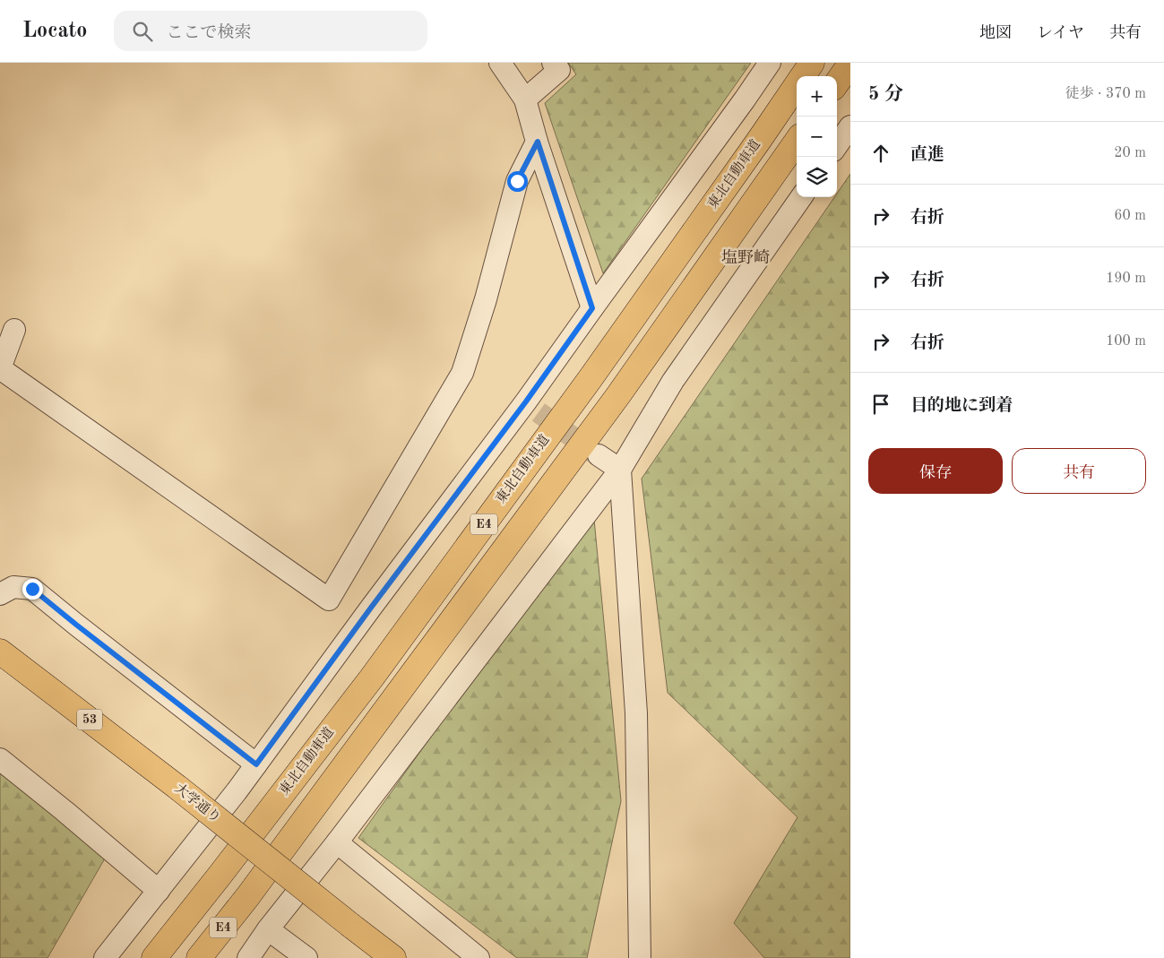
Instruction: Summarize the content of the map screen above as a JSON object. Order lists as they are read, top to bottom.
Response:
{
  "streets": {
    "main road": [
      "東北自動車道",
      "E4",
      "53",
      "大学通り"
    ]
  },
  "districts": ["塩野崎"],
  "page": {
    "header": "Locato",
    "search": "ここで検索",
    "nav": ["地図", "レイヤ", "共有"],
    "heading": ["5 分", "徒歩 · 370 m"],
    "map_buttons": ["+", "−"],
    "list": [
      ["直進", "20 m"],
      ["右折", "60 m"],
      ["右折", "190 m"],
      ["右折", "100 m"],
      "目的地に到着"
    ],
    "buttons": ["保存", "共有"]
  }
}
